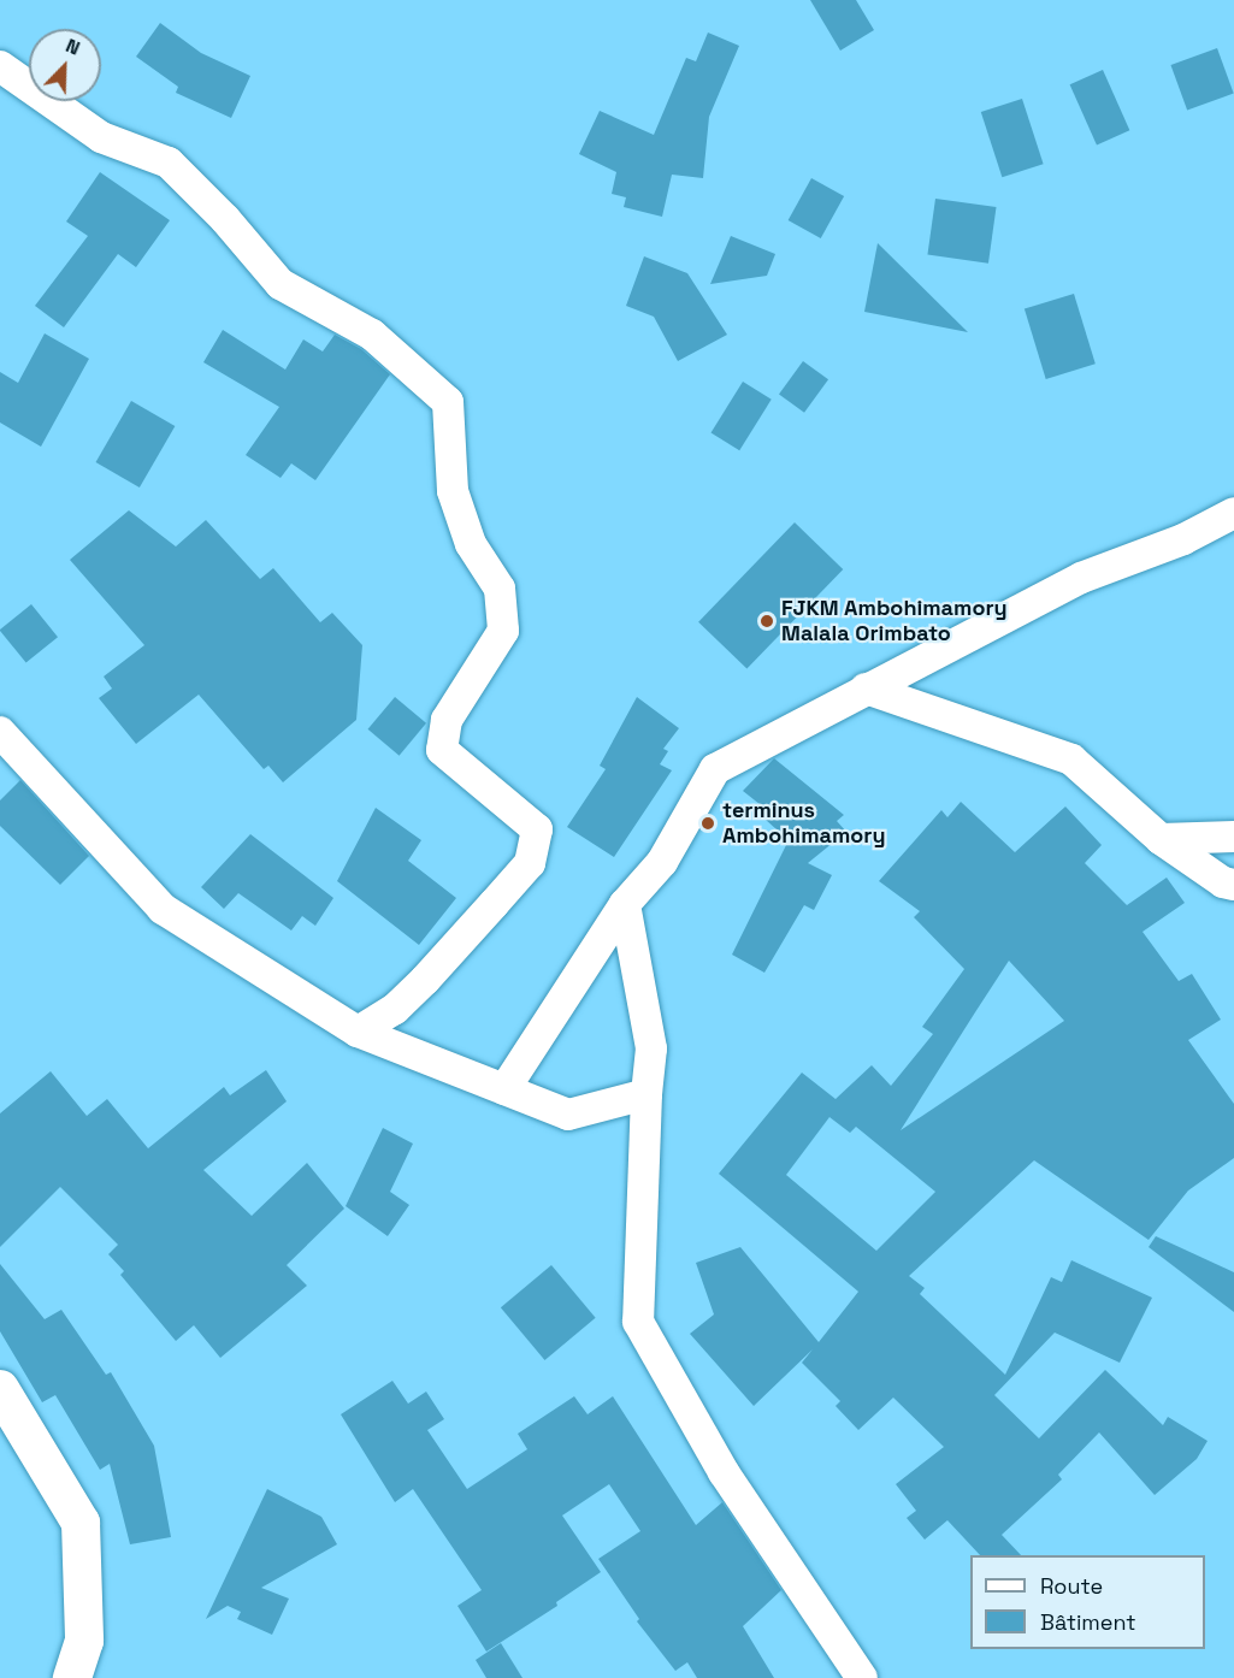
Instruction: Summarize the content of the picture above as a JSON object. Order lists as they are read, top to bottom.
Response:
{
  "places": ["FJKM Ambohimamory Malala Orimbato", "terminus Ambohimamory"],
  "legend": ["Route", "Bâtiment"],
  "north": "top right"
}
